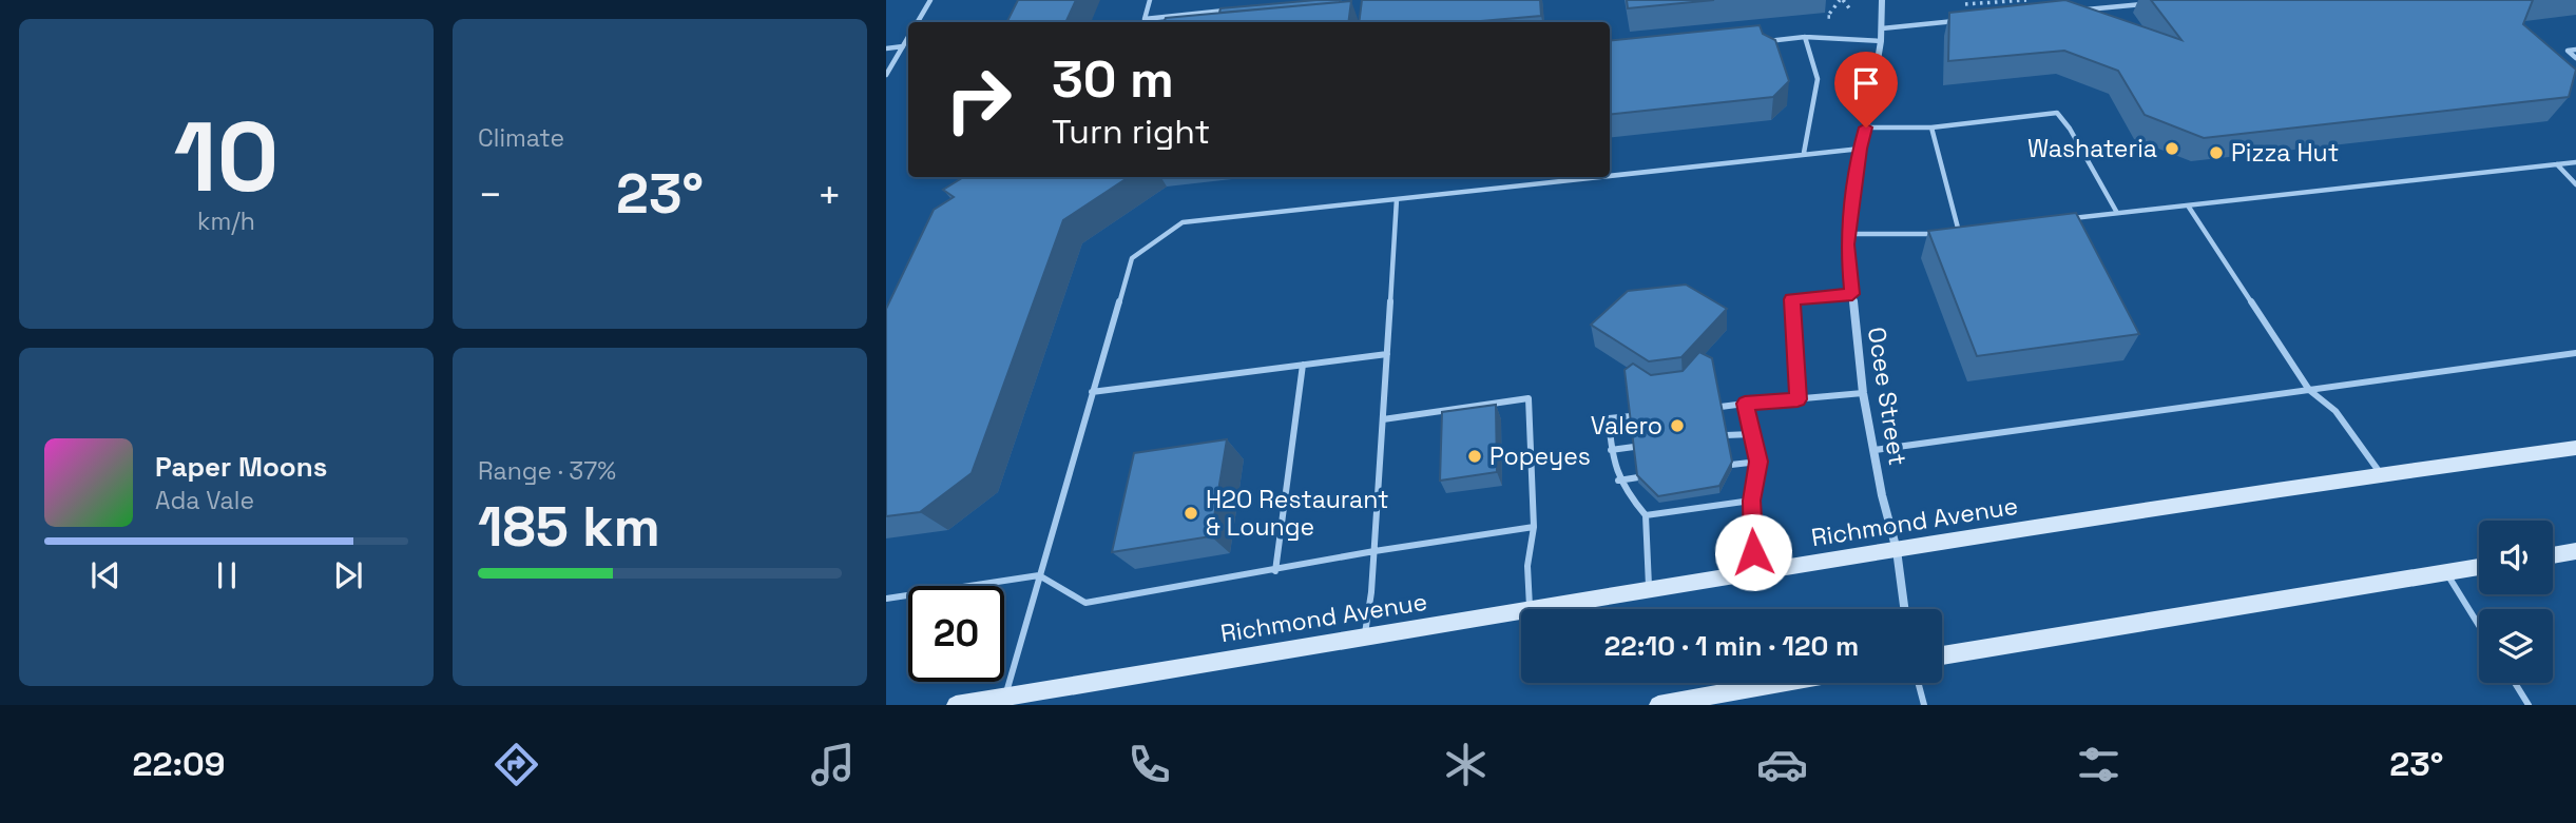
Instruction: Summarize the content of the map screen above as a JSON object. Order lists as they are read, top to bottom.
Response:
{
  "streets": {
    "main road": ["Richmond Avenue"],
    "street": ["Ocee Street"]
  },
  "crossings": [
    ["Ocee Street", "Richmond Avenue"]
  ],
  "places": [
    "Washateria",
    "Pizza Hut",
    "Valero",
    "Popeyes",
    "H2O Restaurant & Lounge"
  ],
  "page": {
    "tile": [
      ["10", "km/h"],
      "Climate",
      ["Range · 37%", "185 km"]
    ],
    "turn": ["30 m", "Turn right"],
    "heat": ["−", "23°", "+"],
    "song": ["Paper Moons", "Ada Vale"],
    "limit": "20",
    "trip": "22:10 · 1 min · 120 m",
    "tabs": ["22:09", "23°"]
  }
}
